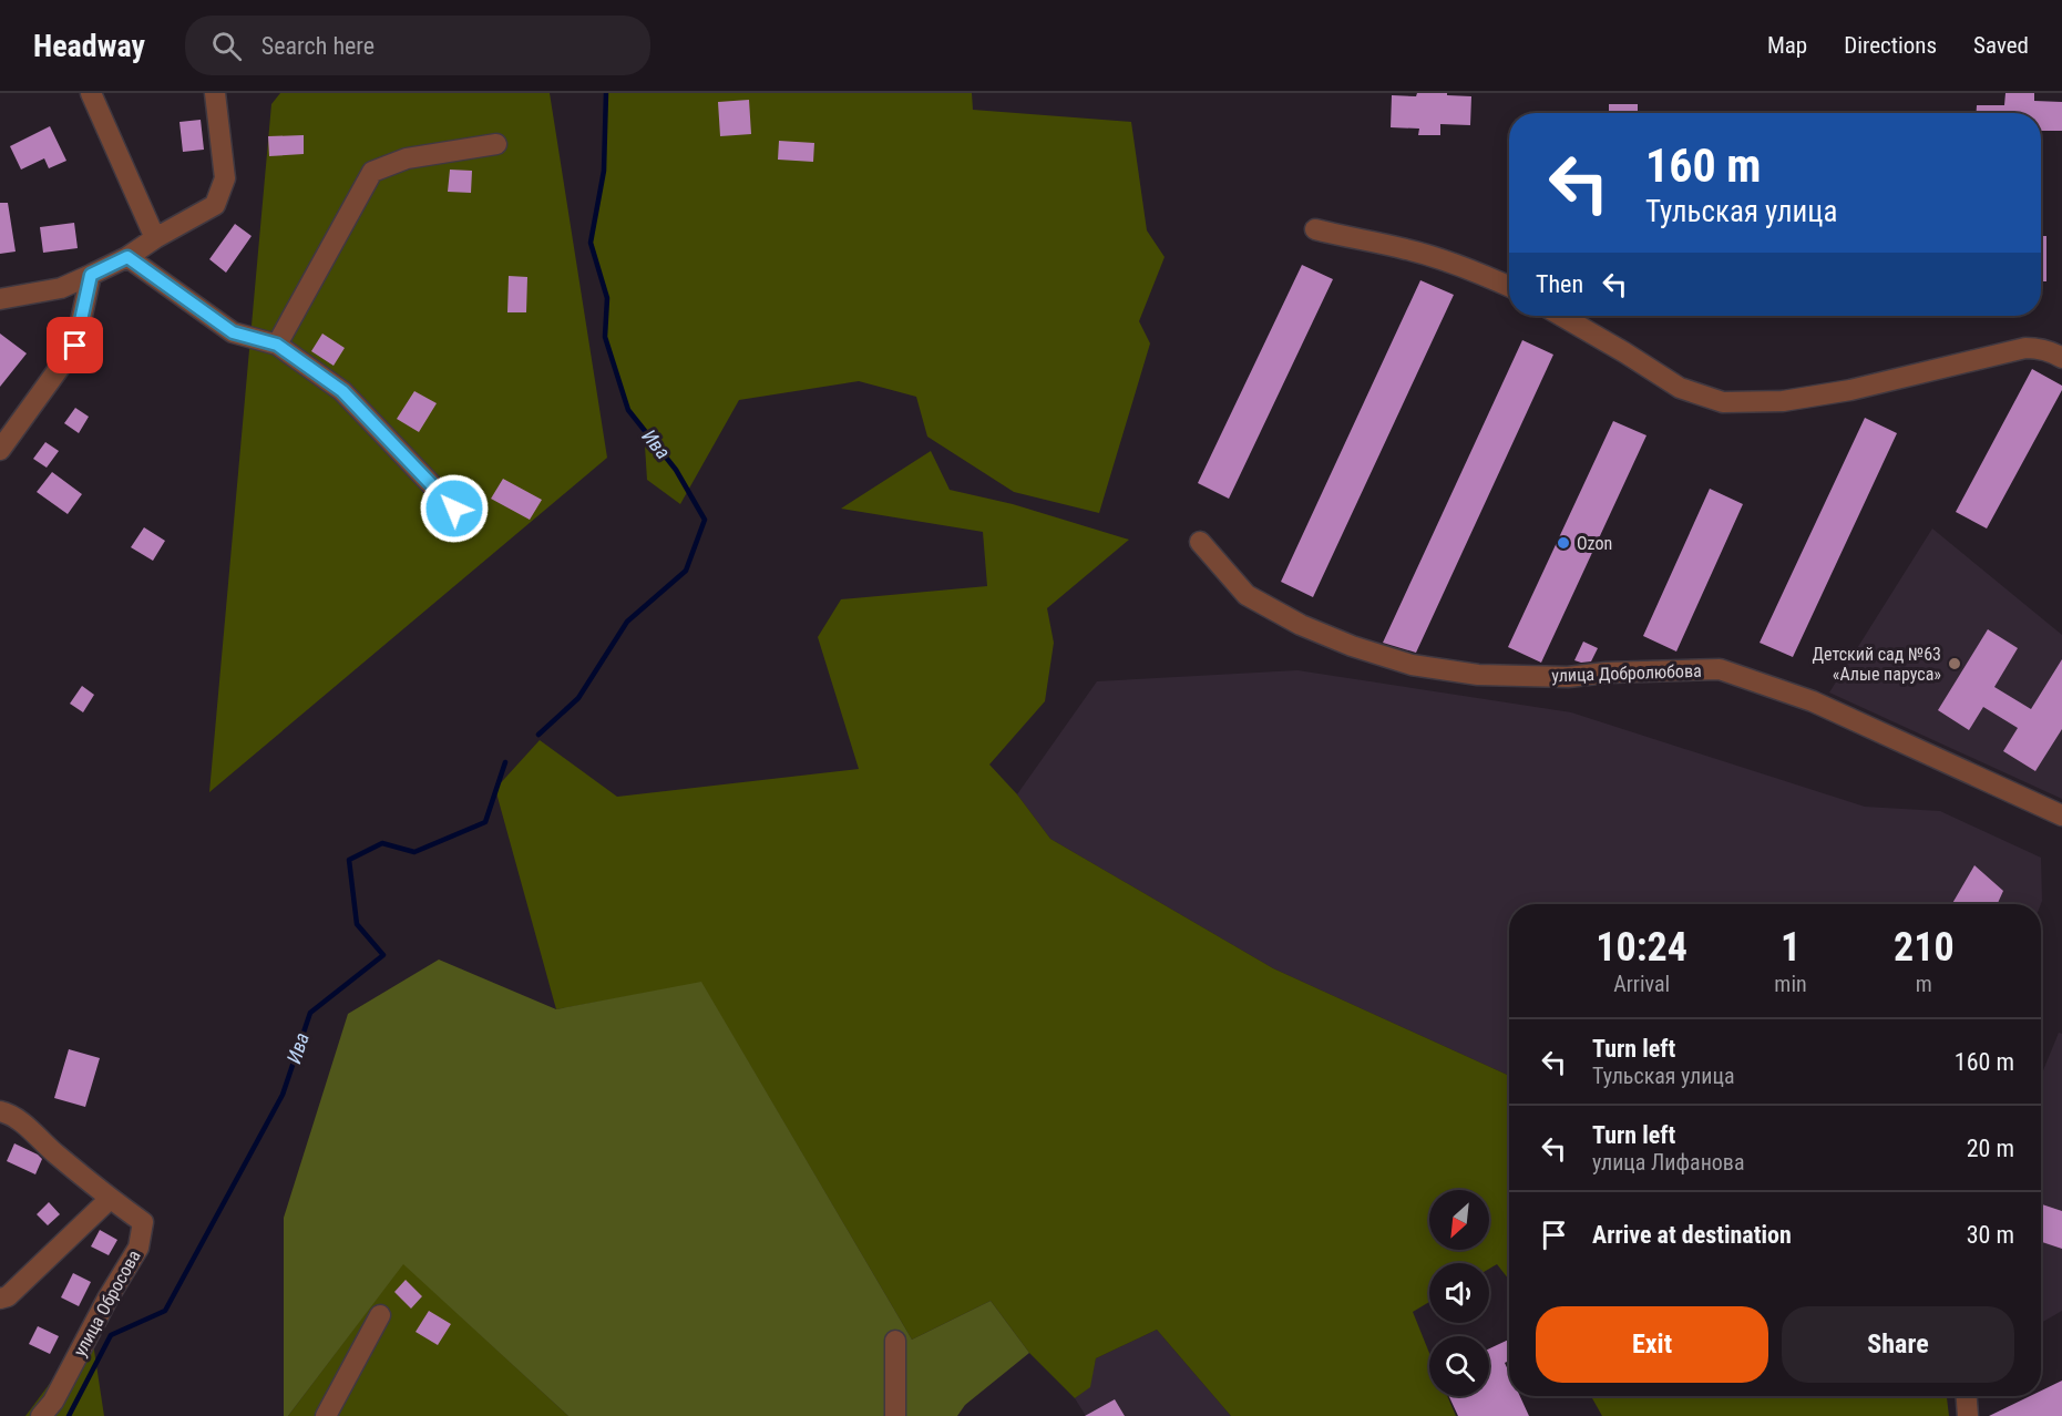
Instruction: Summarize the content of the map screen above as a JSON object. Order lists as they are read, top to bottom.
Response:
{
  "streets": {
    "street": ["улица Добролюбова", "улица Обросова"]
  },
  "water": ["Ива"],
  "places": ["Ozon", "Детский сад №63 «Алые паруса»"],
  "north": "bottom left",
  "page": {
    "header": "Headway",
    "search": "Search here",
    "nav": ["Map", "Directions", "Saved"],
    "turn": ["160 m", "Тульская улица"],
    "then": "Then",
    "eta": [
      "10:24",
      "Arrival",
      "1",
      "min",
      "210",
      "m"
    ],
    "list": [
      {
        "name": "Turn left",
        "note": "Тульская улица",
        "value": "160 m"
      },
      {
        "name": "Turn left",
        "note": "улица Лифанова",
        "value": "20 m"
      },
      {
        "name": "Arrive at destination",
        "value": "30 m"
      }
    ],
    "buttons": ["Exit", "Share"]
  }
}
